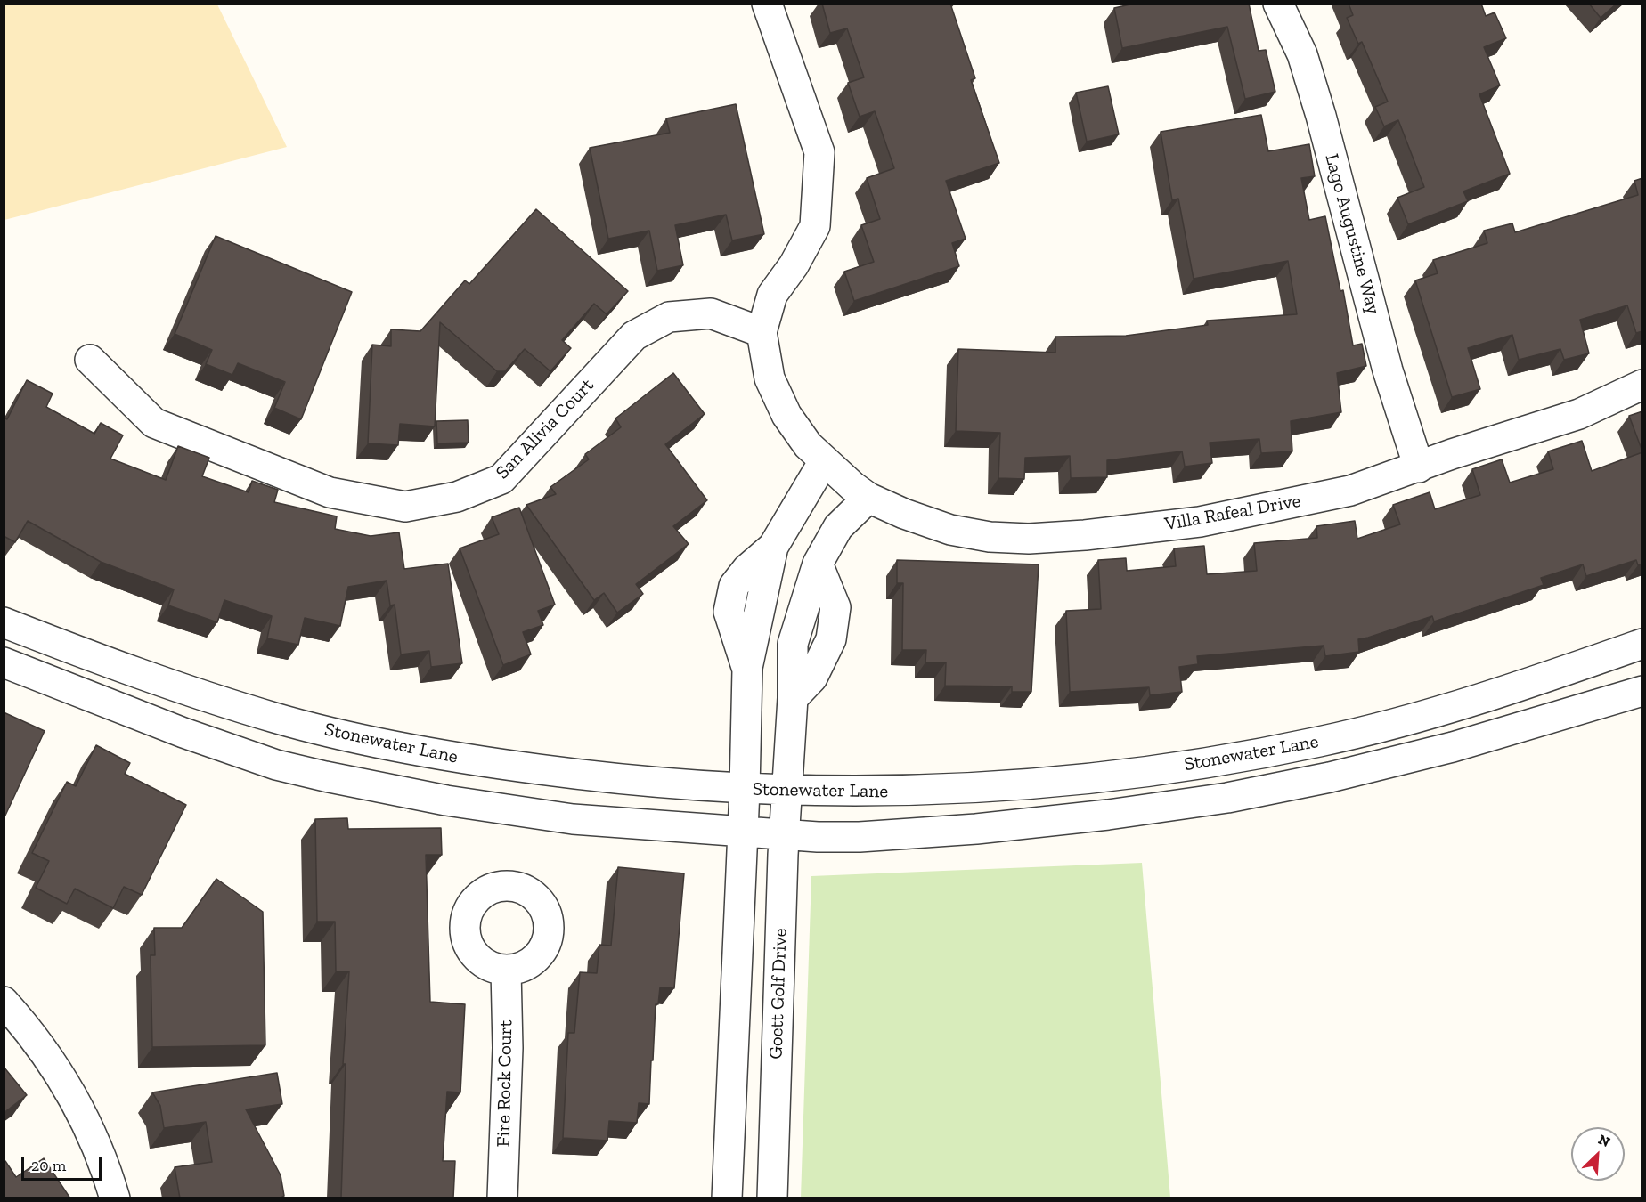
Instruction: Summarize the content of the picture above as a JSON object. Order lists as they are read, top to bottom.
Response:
{
  "streets": {
    "street": [
      "Lago Augustine Way",
      "San Alivia Court",
      "Villa Rafeal Drive",
      "Stonewater Lane",
      "Goett Golf Drive",
      "Fire Rock Court"
    ]
  },
  "crossings": [
    ["Lago Augustine Way", "Villa Rafeal Drive"],
    ["San Alivia Court", "Villa Rafeal Drive"],
    ["Villa Rafeal Drive", "Goett Golf Drive"],
    ["Stonewater Lane", "Goett Golf Drive"]
  ],
  "scale_bar": "20 m",
  "north": "top right"
}
